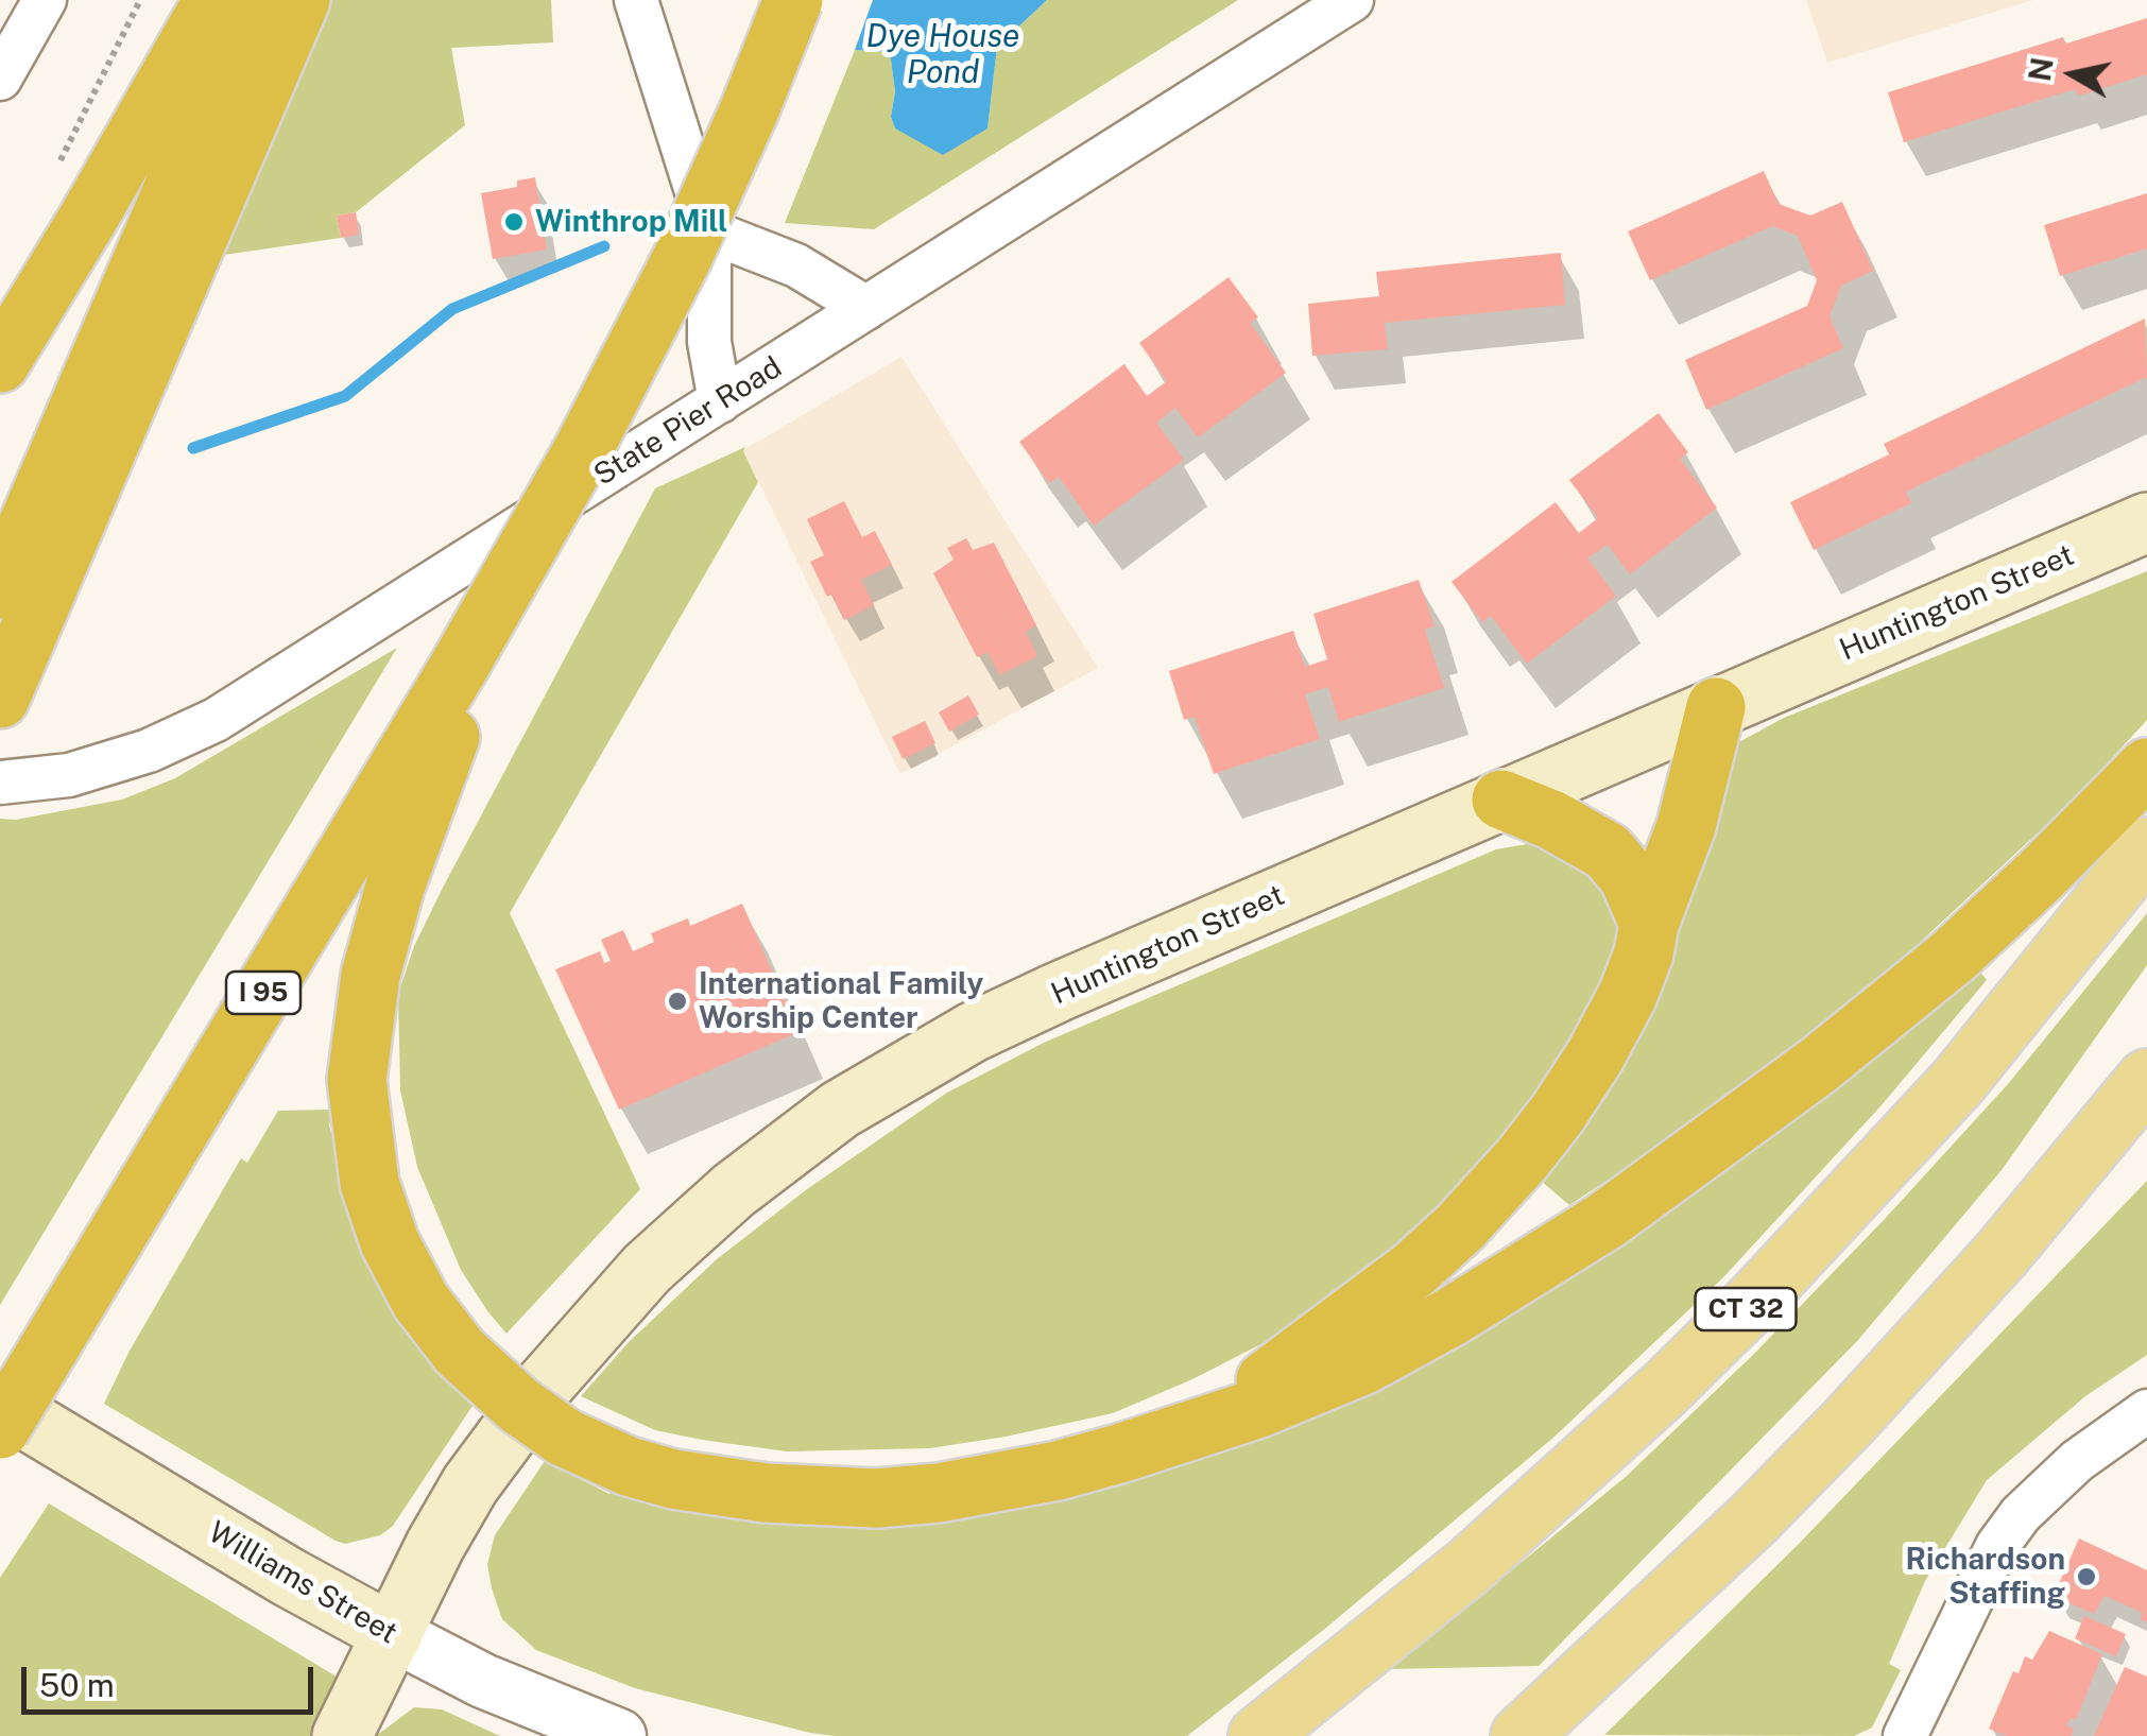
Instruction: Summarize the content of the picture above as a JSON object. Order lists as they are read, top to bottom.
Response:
{
  "streets": {
    "highway": ["I 95"],
    "main road": ["Huntington Street", "CT 32", "Williams Street"],
    "street": ["State Pier Road"]
  },
  "crossings": [
    ["Huntington Street", "Williams Street"]
  ],
  "water": ["Dye House Pond"],
  "places": ["Winthrop Mill", "International Family Worship Center", "Richardson Staffing"],
  "scale_bar": "50 m",
  "north": "left"
}
